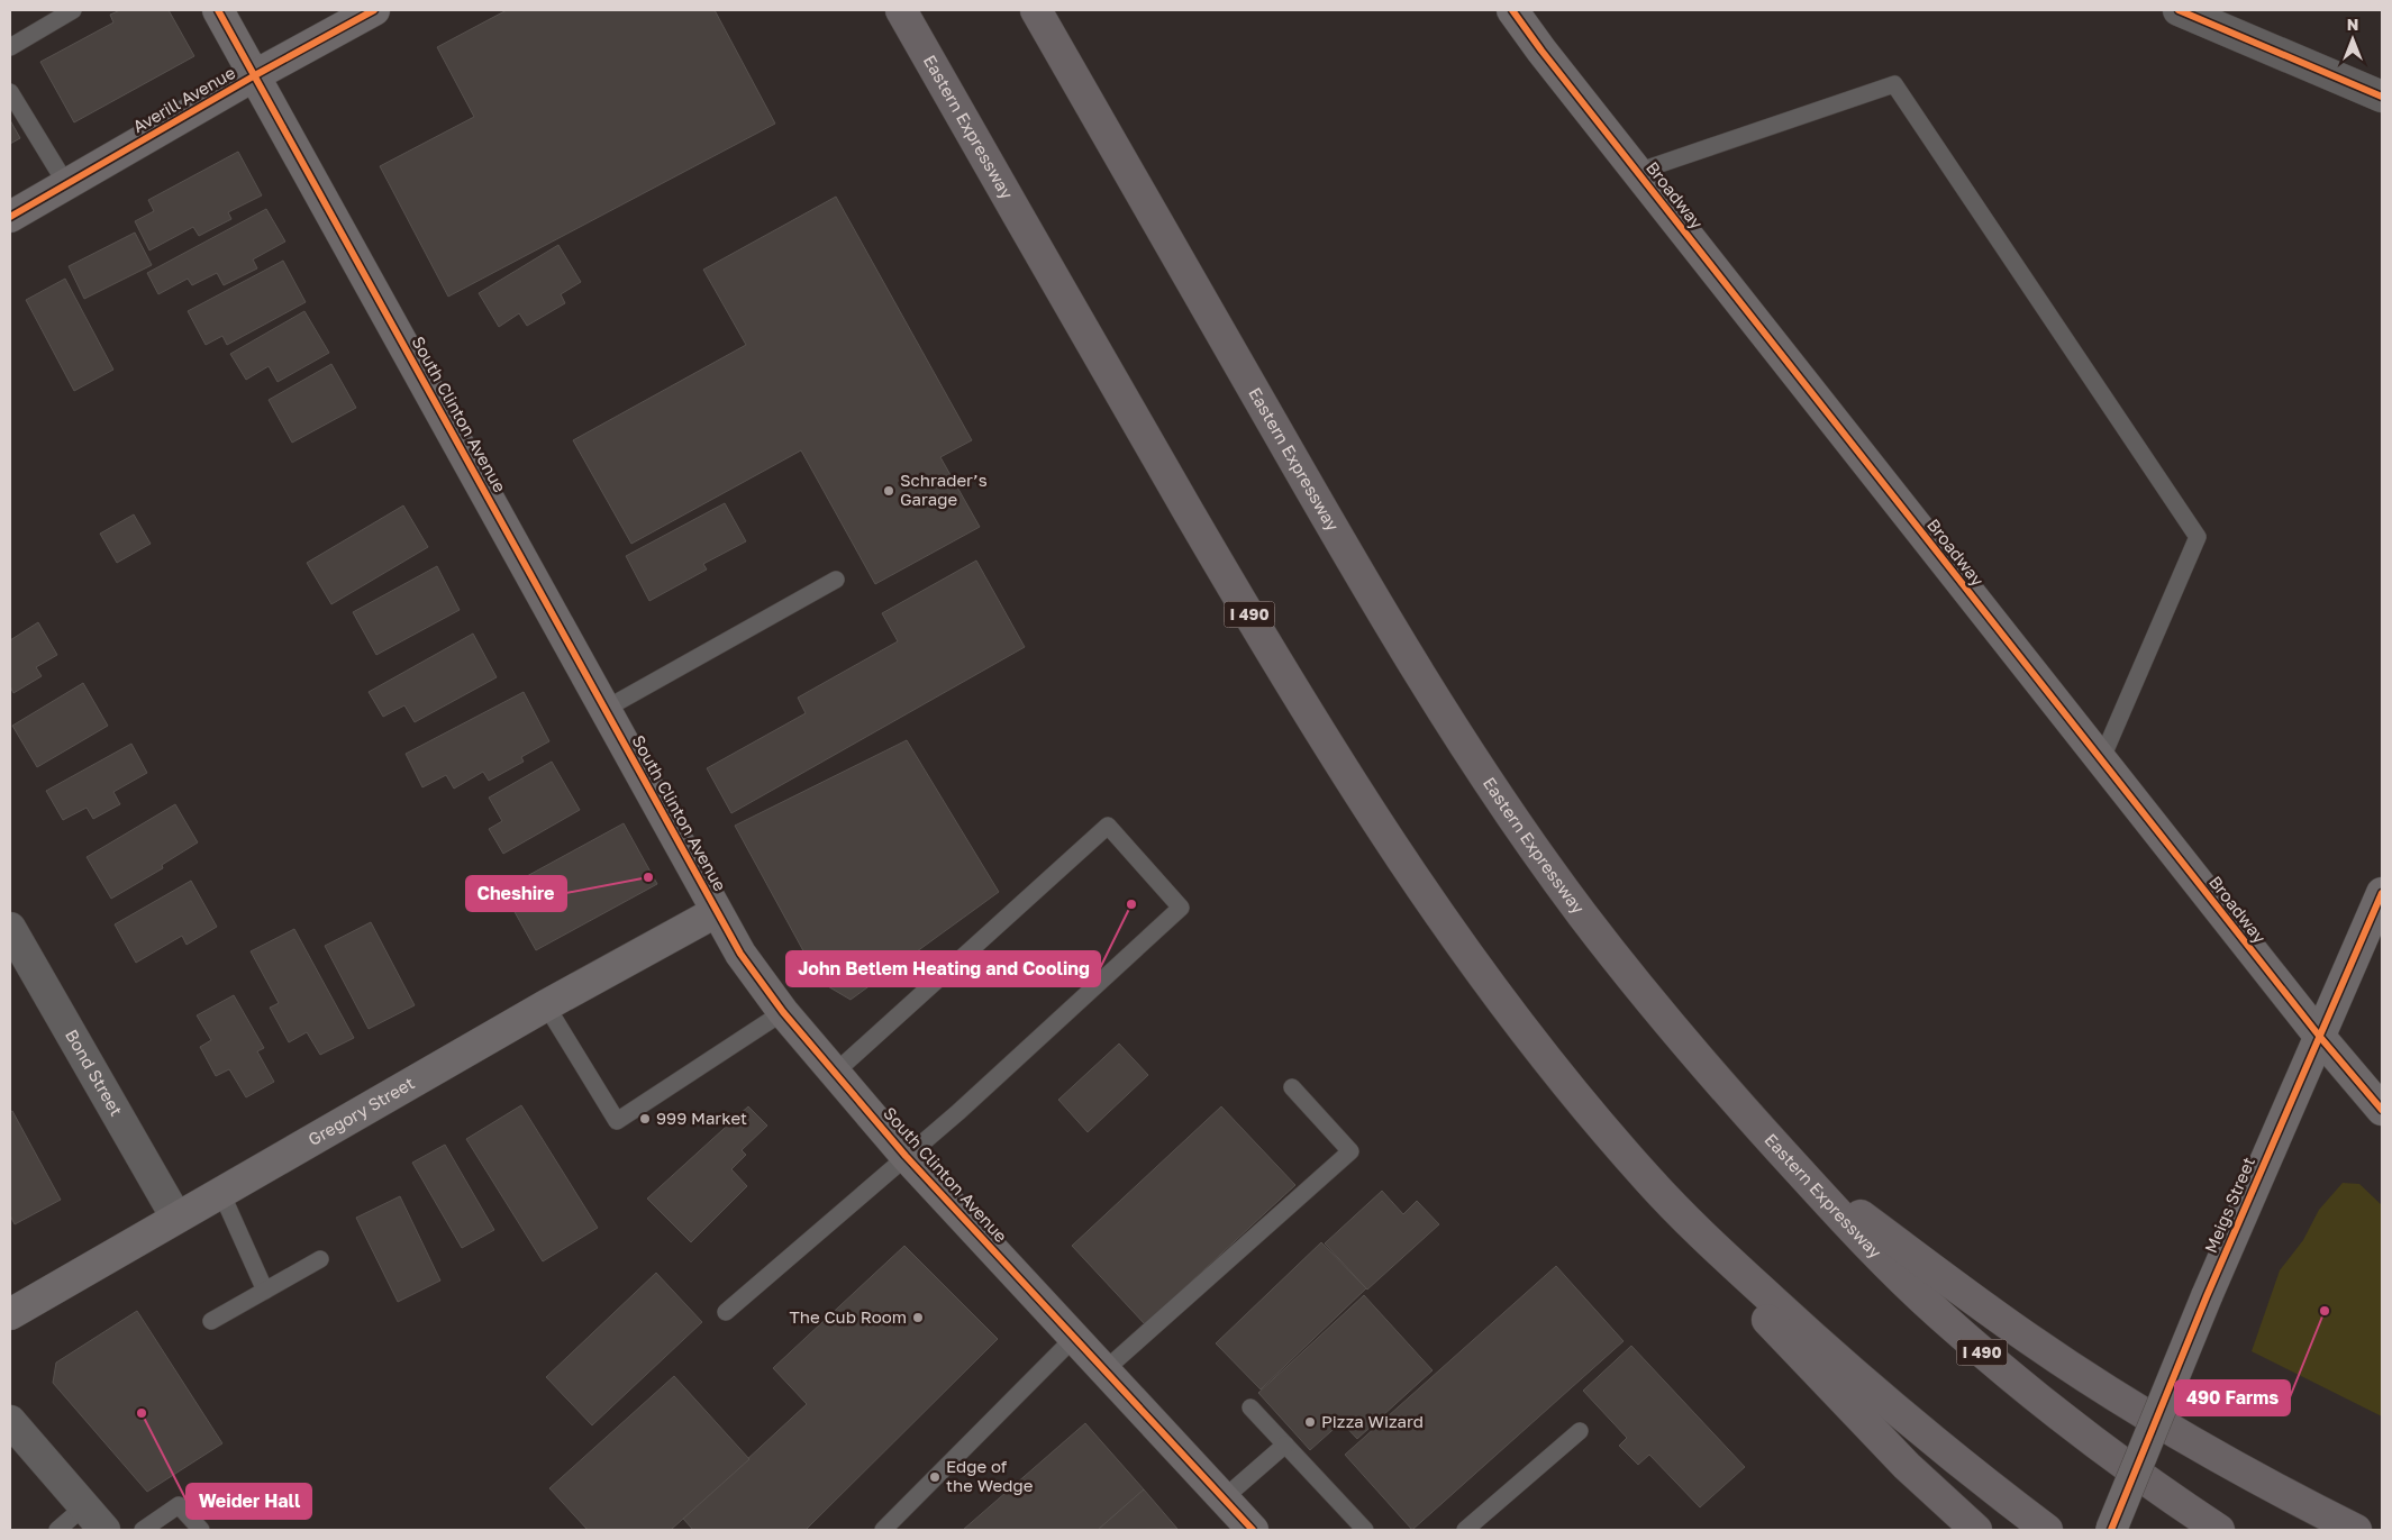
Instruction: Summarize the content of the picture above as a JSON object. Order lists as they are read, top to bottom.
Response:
{
  "streets": {
    "highway": ["Eastern Expressway", "I 490"],
    "street": [
      "Averill Avenue",
      "Broadway",
      "South Clinton Avenue",
      "Bond Street",
      "Gregory Street",
      "Meigs Street"
    ]
  },
  "crossings": [
    ["Averill Avenue", "South Clinton Avenue"],
    ["Broadway", "Meigs Street"],
    ["South Clinton Avenue", "Gregory Street"],
    ["Bond Street", "Gregory Street"]
  ],
  "places": [
    "Schrader’s Garage",
    "Cheshire",
    "John Betlem Heating and Cooling",
    "999 Market",
    "490 Farms",
    "The Cub Room",
    "Weider Hall",
    "Pizza Wizard",
    "Edge of the Wedge"
  ],
  "north": "top"
}
